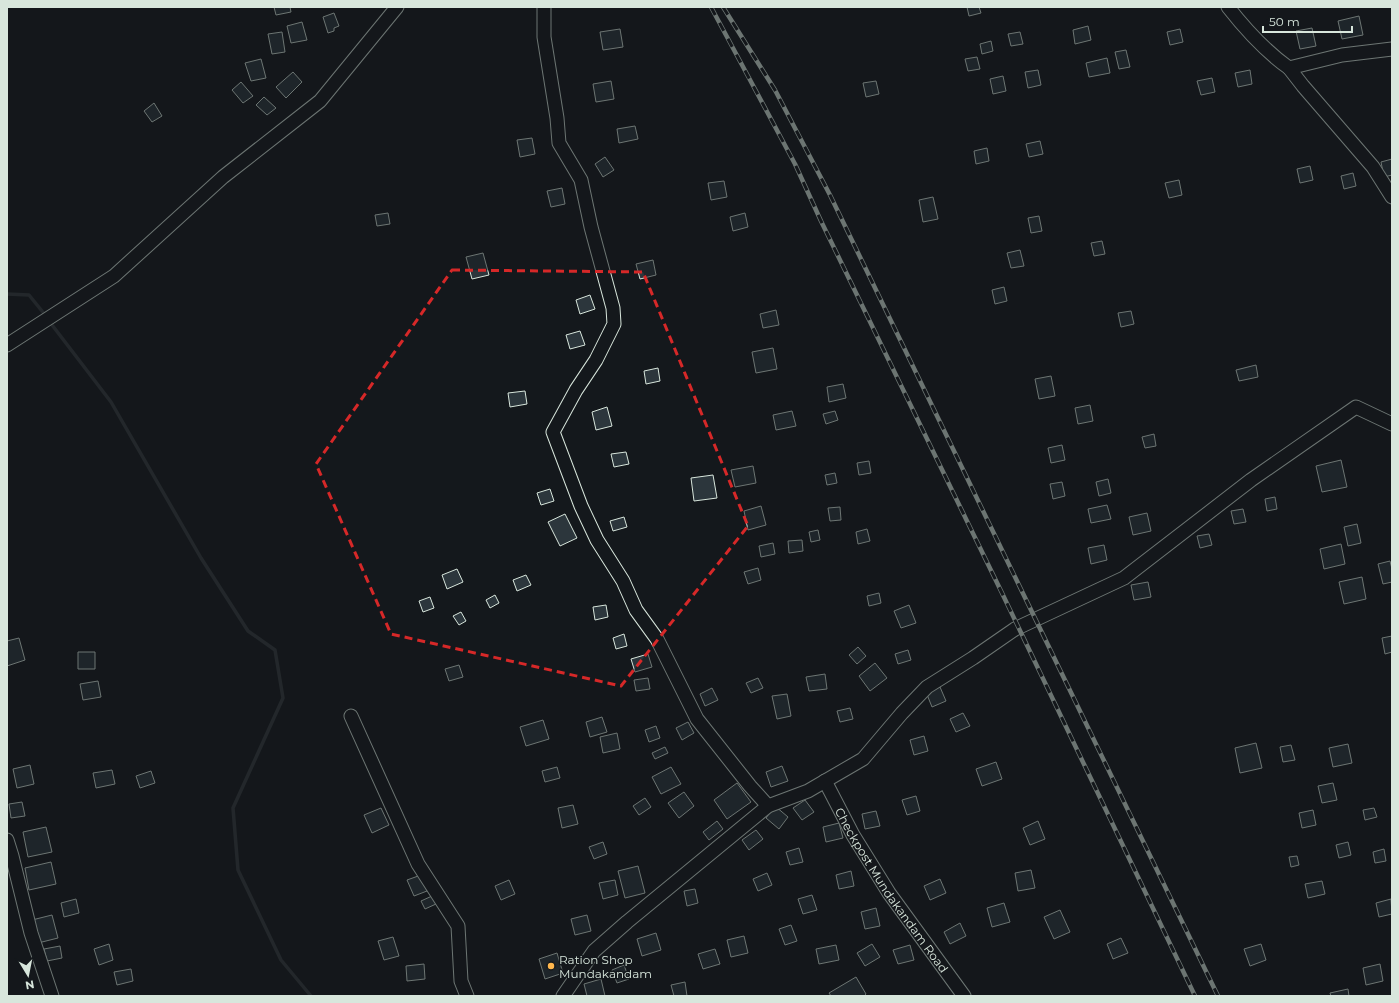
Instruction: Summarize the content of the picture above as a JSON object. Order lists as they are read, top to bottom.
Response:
{
  "streets": {
    "street": ["Checkpost Mundakandam Road"]
  },
  "places": ["Ration Shop Mundakandam"],
  "scale_bar": "50 m",
  "north": "bottom"
}
